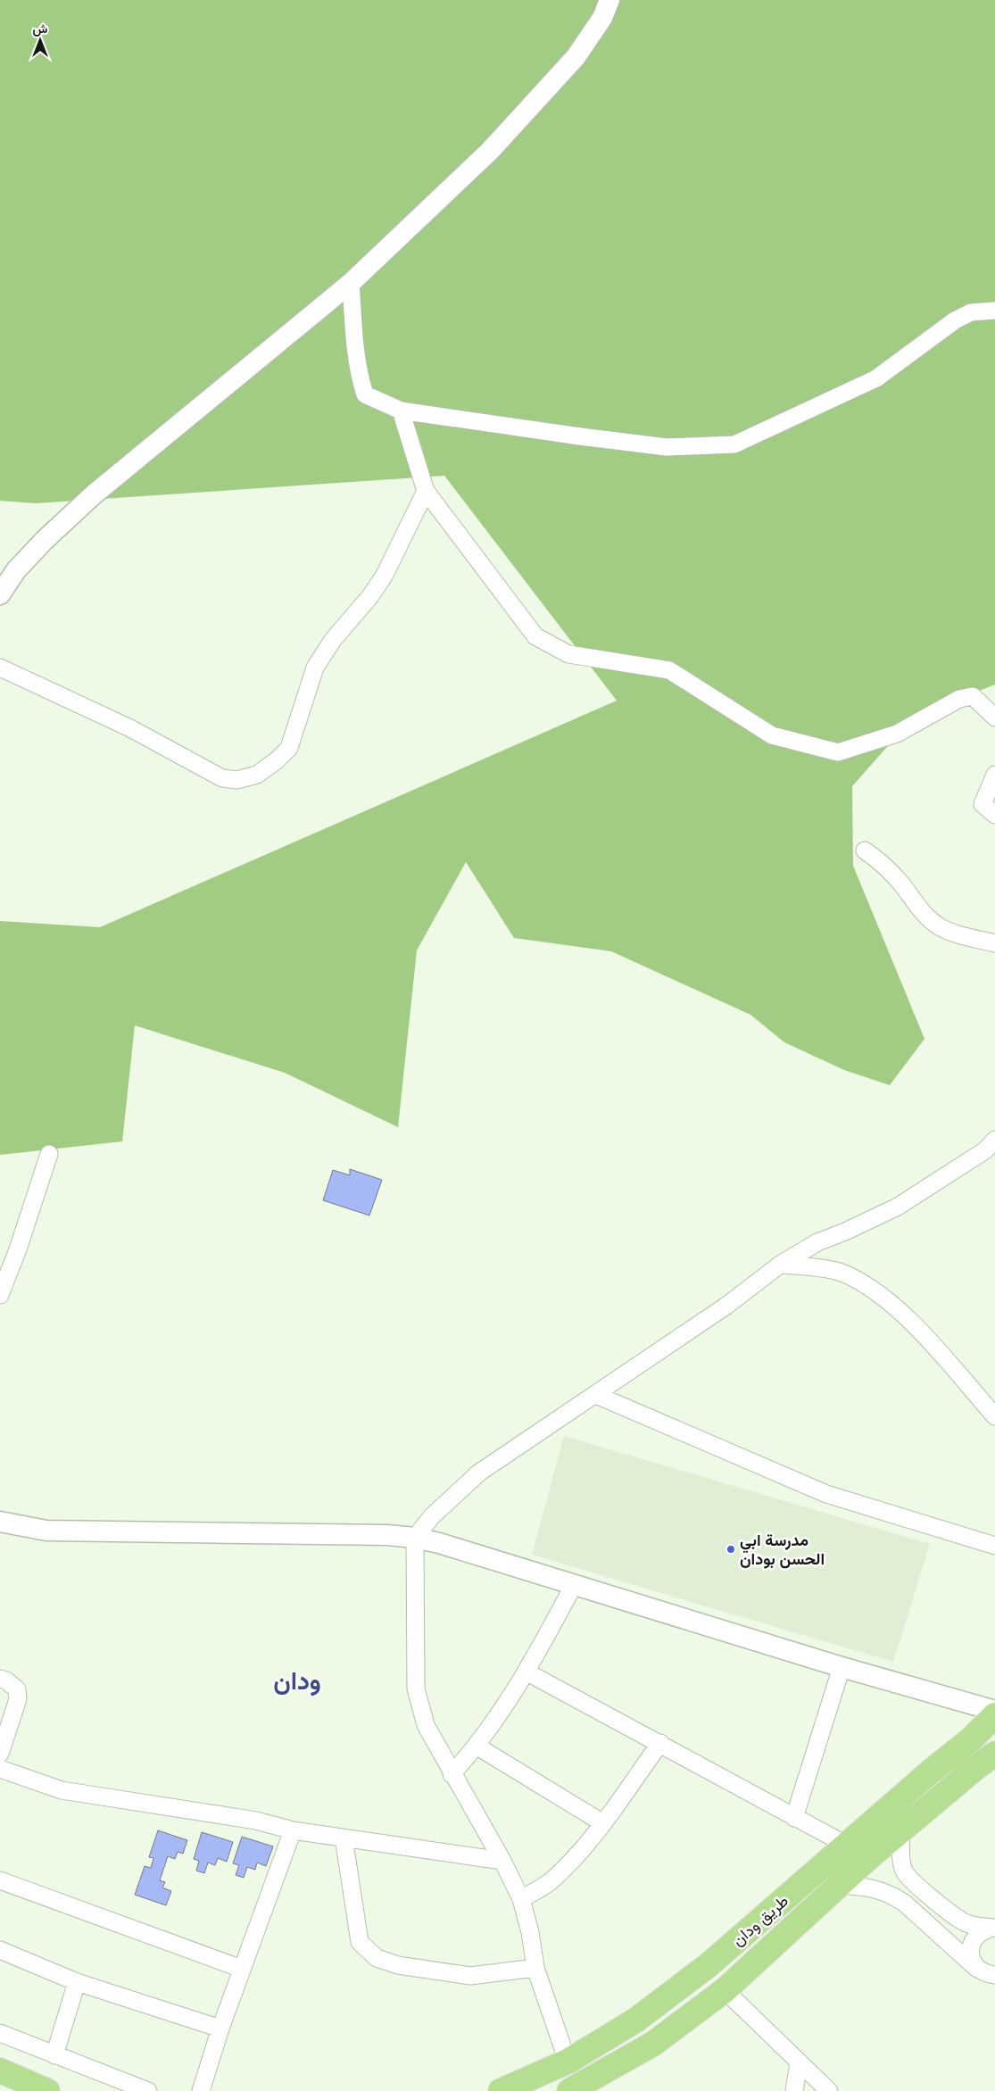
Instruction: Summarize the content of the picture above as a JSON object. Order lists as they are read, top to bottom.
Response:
{
  "streets": {
    "main road": ["طريق ودان"]
  },
  "districts": ["ودان"],
  "places": ["مدرسة ابي الحسن بودان"],
  "north": "top"
}
